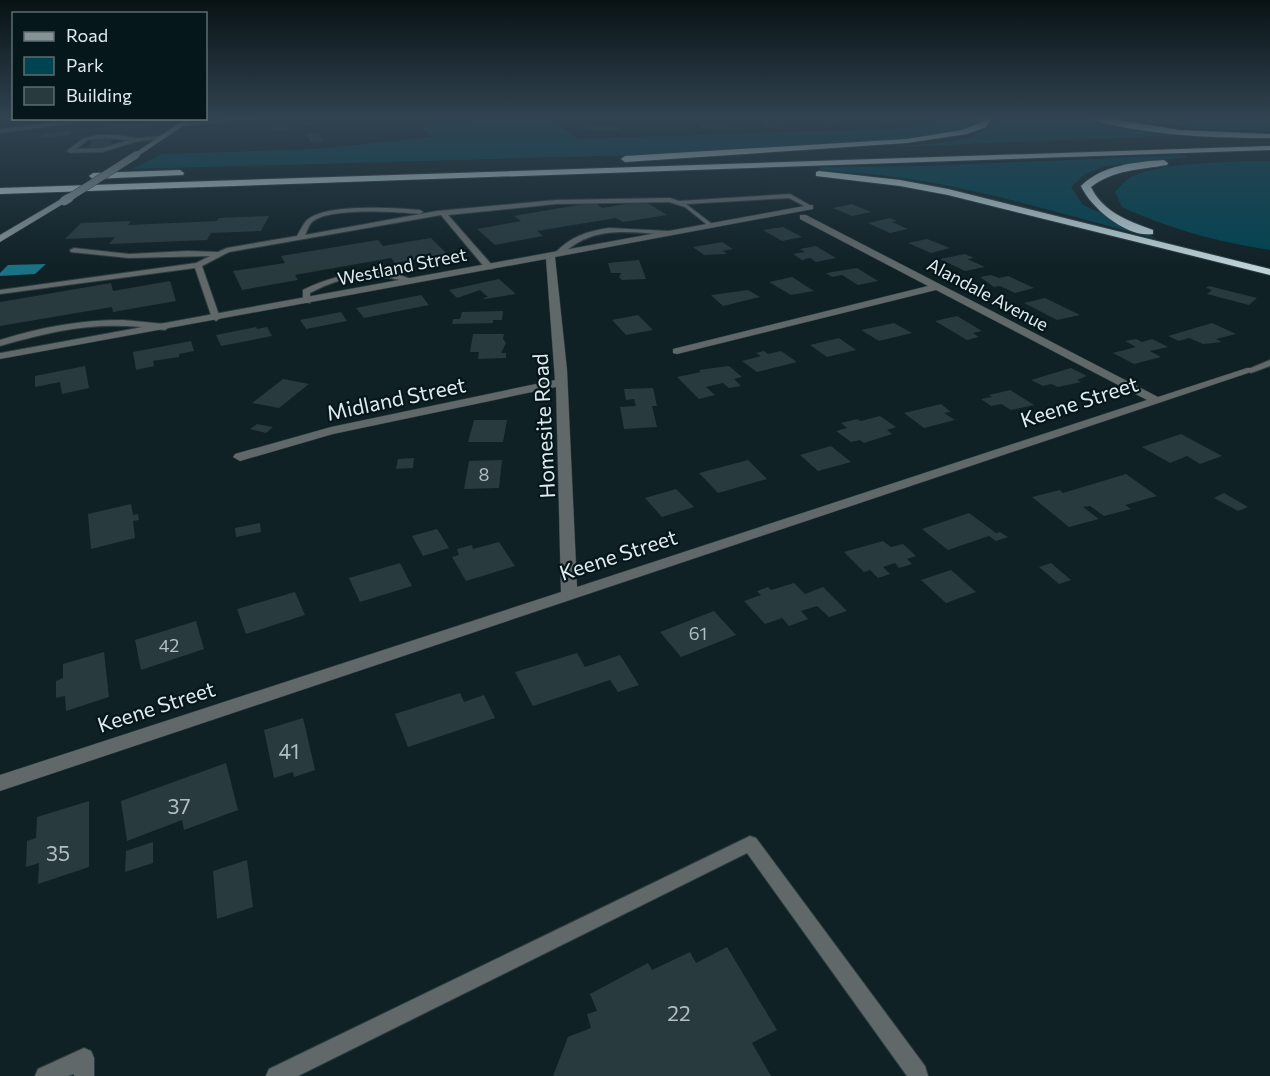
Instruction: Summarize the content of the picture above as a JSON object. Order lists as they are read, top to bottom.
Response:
{
  "streets": {
    "street": [
      "Westland Street",
      "Alandale Avenue",
      "Midland Street",
      "Keene Street",
      "Homesite Road"
    ]
  },
  "crossings": [
    ["Westland Street", "Homesite Road"],
    ["Alandale Avenue", "Keene Street"],
    ["Midland Street", "Homesite Road"],
    ["Keene Street", "Homesite Road"]
  ],
  "house_numbers": [
    "8",
    "61",
    "42",
    "41",
    "37",
    "35",
    "22"
  ],
  "legend": ["Road", "Park", "Building"]
}
